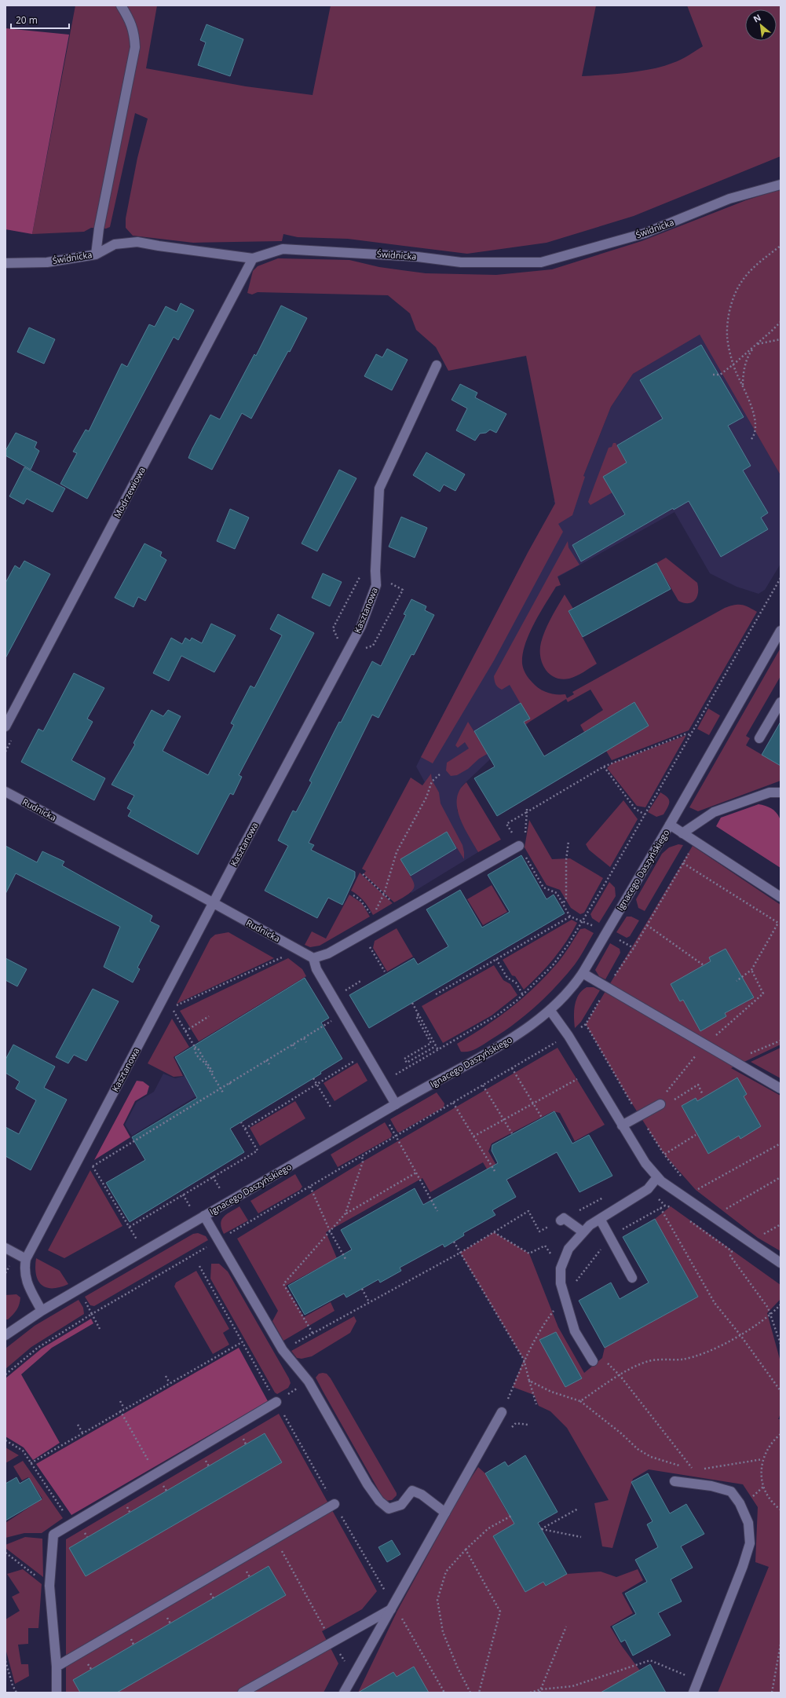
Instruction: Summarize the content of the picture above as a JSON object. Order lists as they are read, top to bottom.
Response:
{
  "streets": {
    "street": [
      "Świdnicka",
      "Modrzewiowa",
      "Kasztanowa",
      "Rudnicka",
      "Ignacego Daszyńskiego"
    ]
  },
  "crossings": [
    ["Świdnicka", "Modrzewiowa"],
    ["Kasztanowa", "Rudnicka"],
    ["Kasztanowa", "Ignacego Daszyńskiego"]
  ],
  "scale_bar": "20 m",
  "north": "top left"
}
